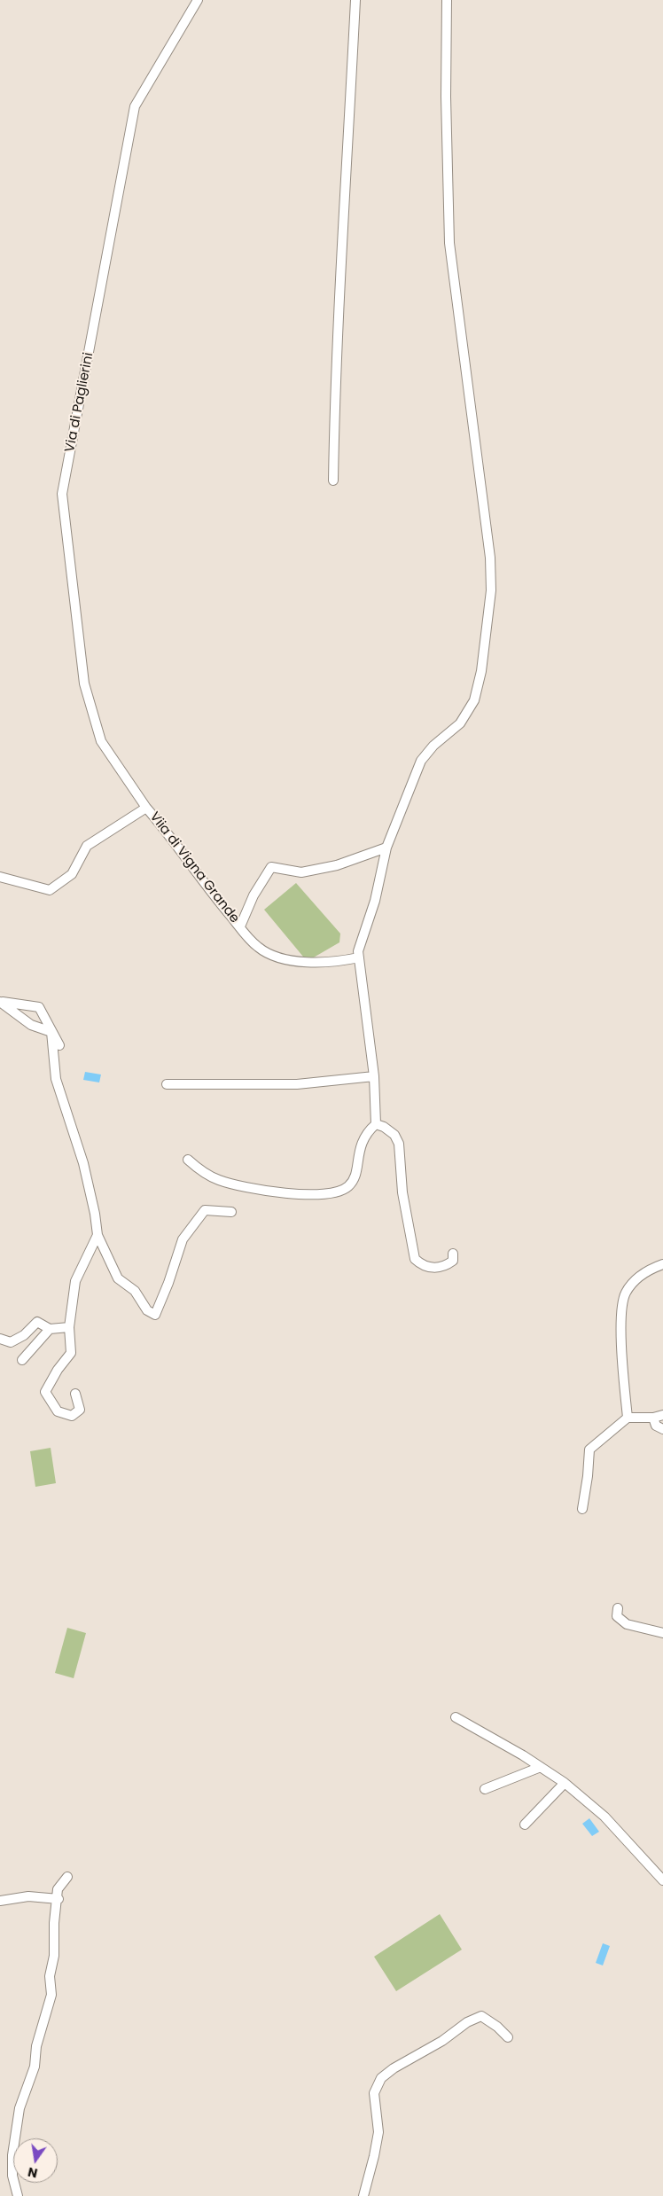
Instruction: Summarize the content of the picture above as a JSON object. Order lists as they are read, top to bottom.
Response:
{
  "streets": {
    "street": ["Via di Paglierini", "Viia di Vigna Grande"]
  },
  "crossings": [
    ["Via di Paglierini", "Viia di Vigna Grande"]
  ],
  "north": "bottom"
}
